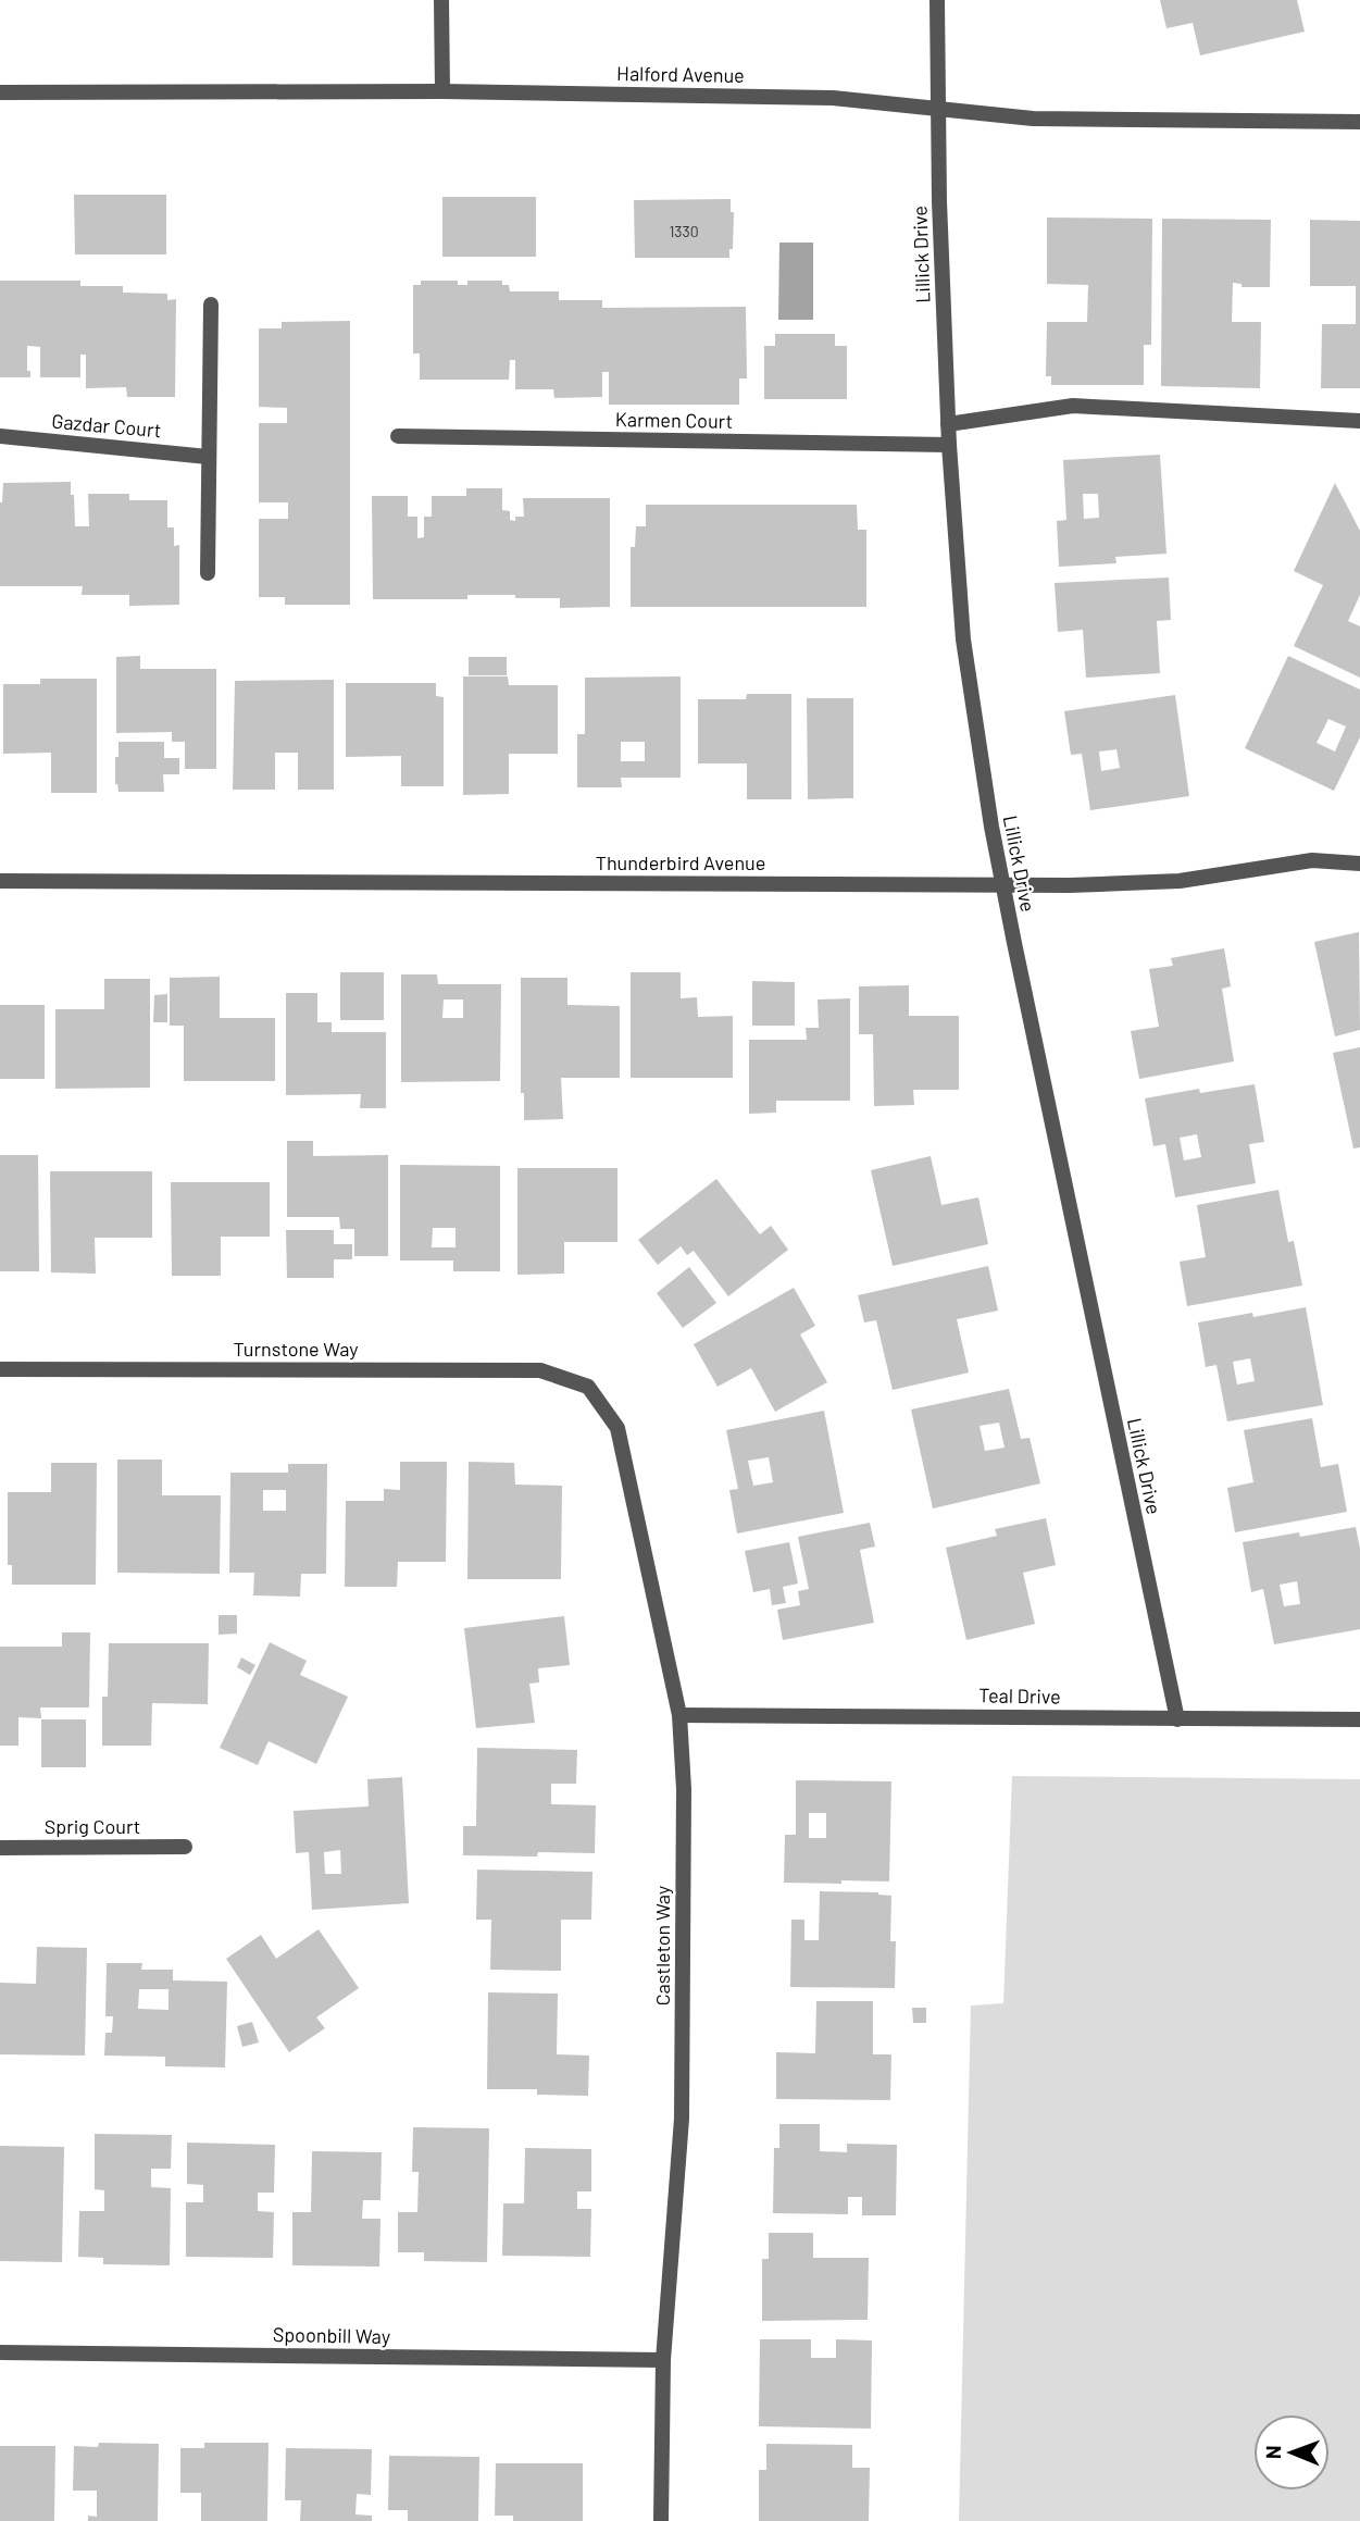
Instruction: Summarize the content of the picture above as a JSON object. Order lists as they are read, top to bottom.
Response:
{
  "streets": {
    "street": [
      "Halford Avenue",
      "Lillick Drive",
      "Karmen Court",
      "Gazdar Court",
      "Thunderbird Avenue",
      "Turnstone Way",
      "Teal Drive",
      "Sprig Court",
      "Castleton Way",
      "Spoonbill Way"
    ]
  },
  "crossings": [
    ["Halford Avenue", "Lillick Drive"],
    ["Lillick Drive", "Karmen Court"],
    ["Lillick Drive", "Thunderbird Avenue"],
    ["Lillick Drive", "Teal Drive"],
    ["Turnstone Way", "Castleton Way"],
    ["Teal Drive", "Castleton Way"],
    ["Castleton Way", "Spoonbill Way"]
  ],
  "house_numbers": ["1330"],
  "north": "left"
}
